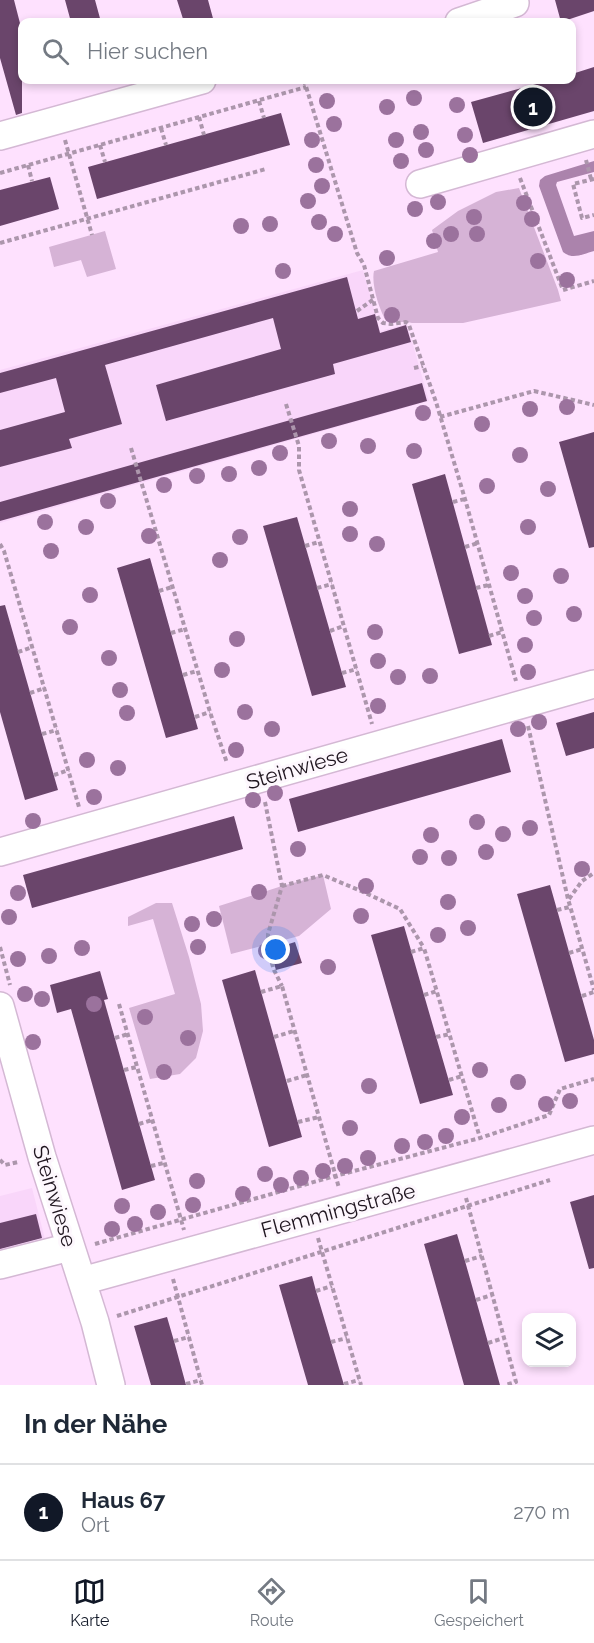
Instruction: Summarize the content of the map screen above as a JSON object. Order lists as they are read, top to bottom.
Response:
{
  "streets": {
    "street": ["Steinwiese", "Flemmingstraße"]
  },
  "crossings": [
    ["Steinwiese", "Flemmingstraße"]
  ],
  "page": {
    "search": "Hier suchen",
    "pins": "1",
    "heading": "In der Nähe",
    "list": [
      {
        "mark": "1",
        "name": "Haus 67",
        "note": "Ort",
        "value": "270 m"
      }
    ],
    "nav": ["Karte", "Route", "Gespeichert"]
  }
}
